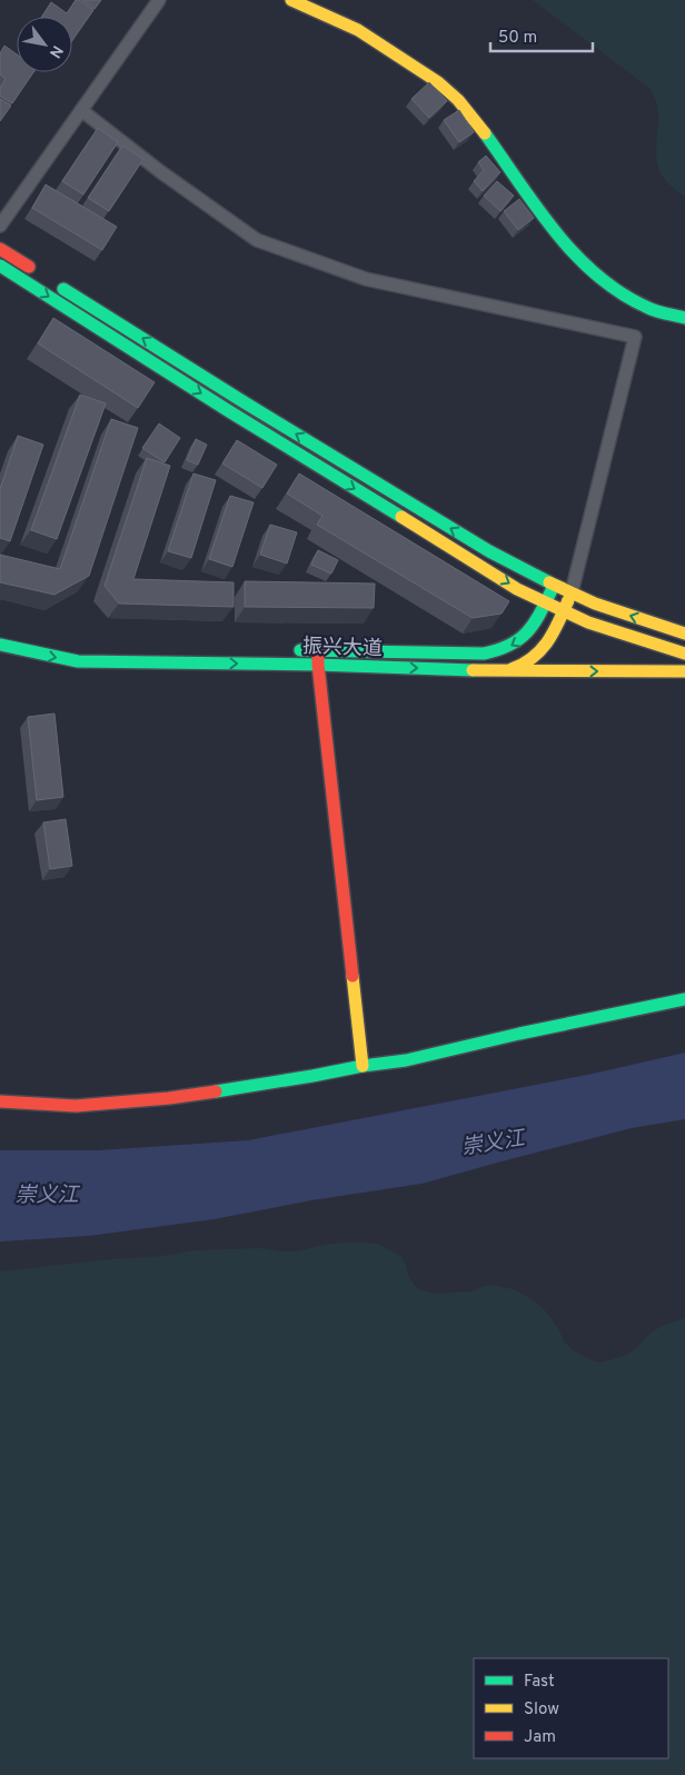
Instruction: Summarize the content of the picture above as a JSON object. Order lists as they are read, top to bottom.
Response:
{
  "streets": {
    "main road": ["振兴大道"]
  },
  "water": ["崇义江"],
  "legend": ["Fast", "Slow", "Jam"],
  "scale_bar": "50 m",
  "north": "bottom right"
}
